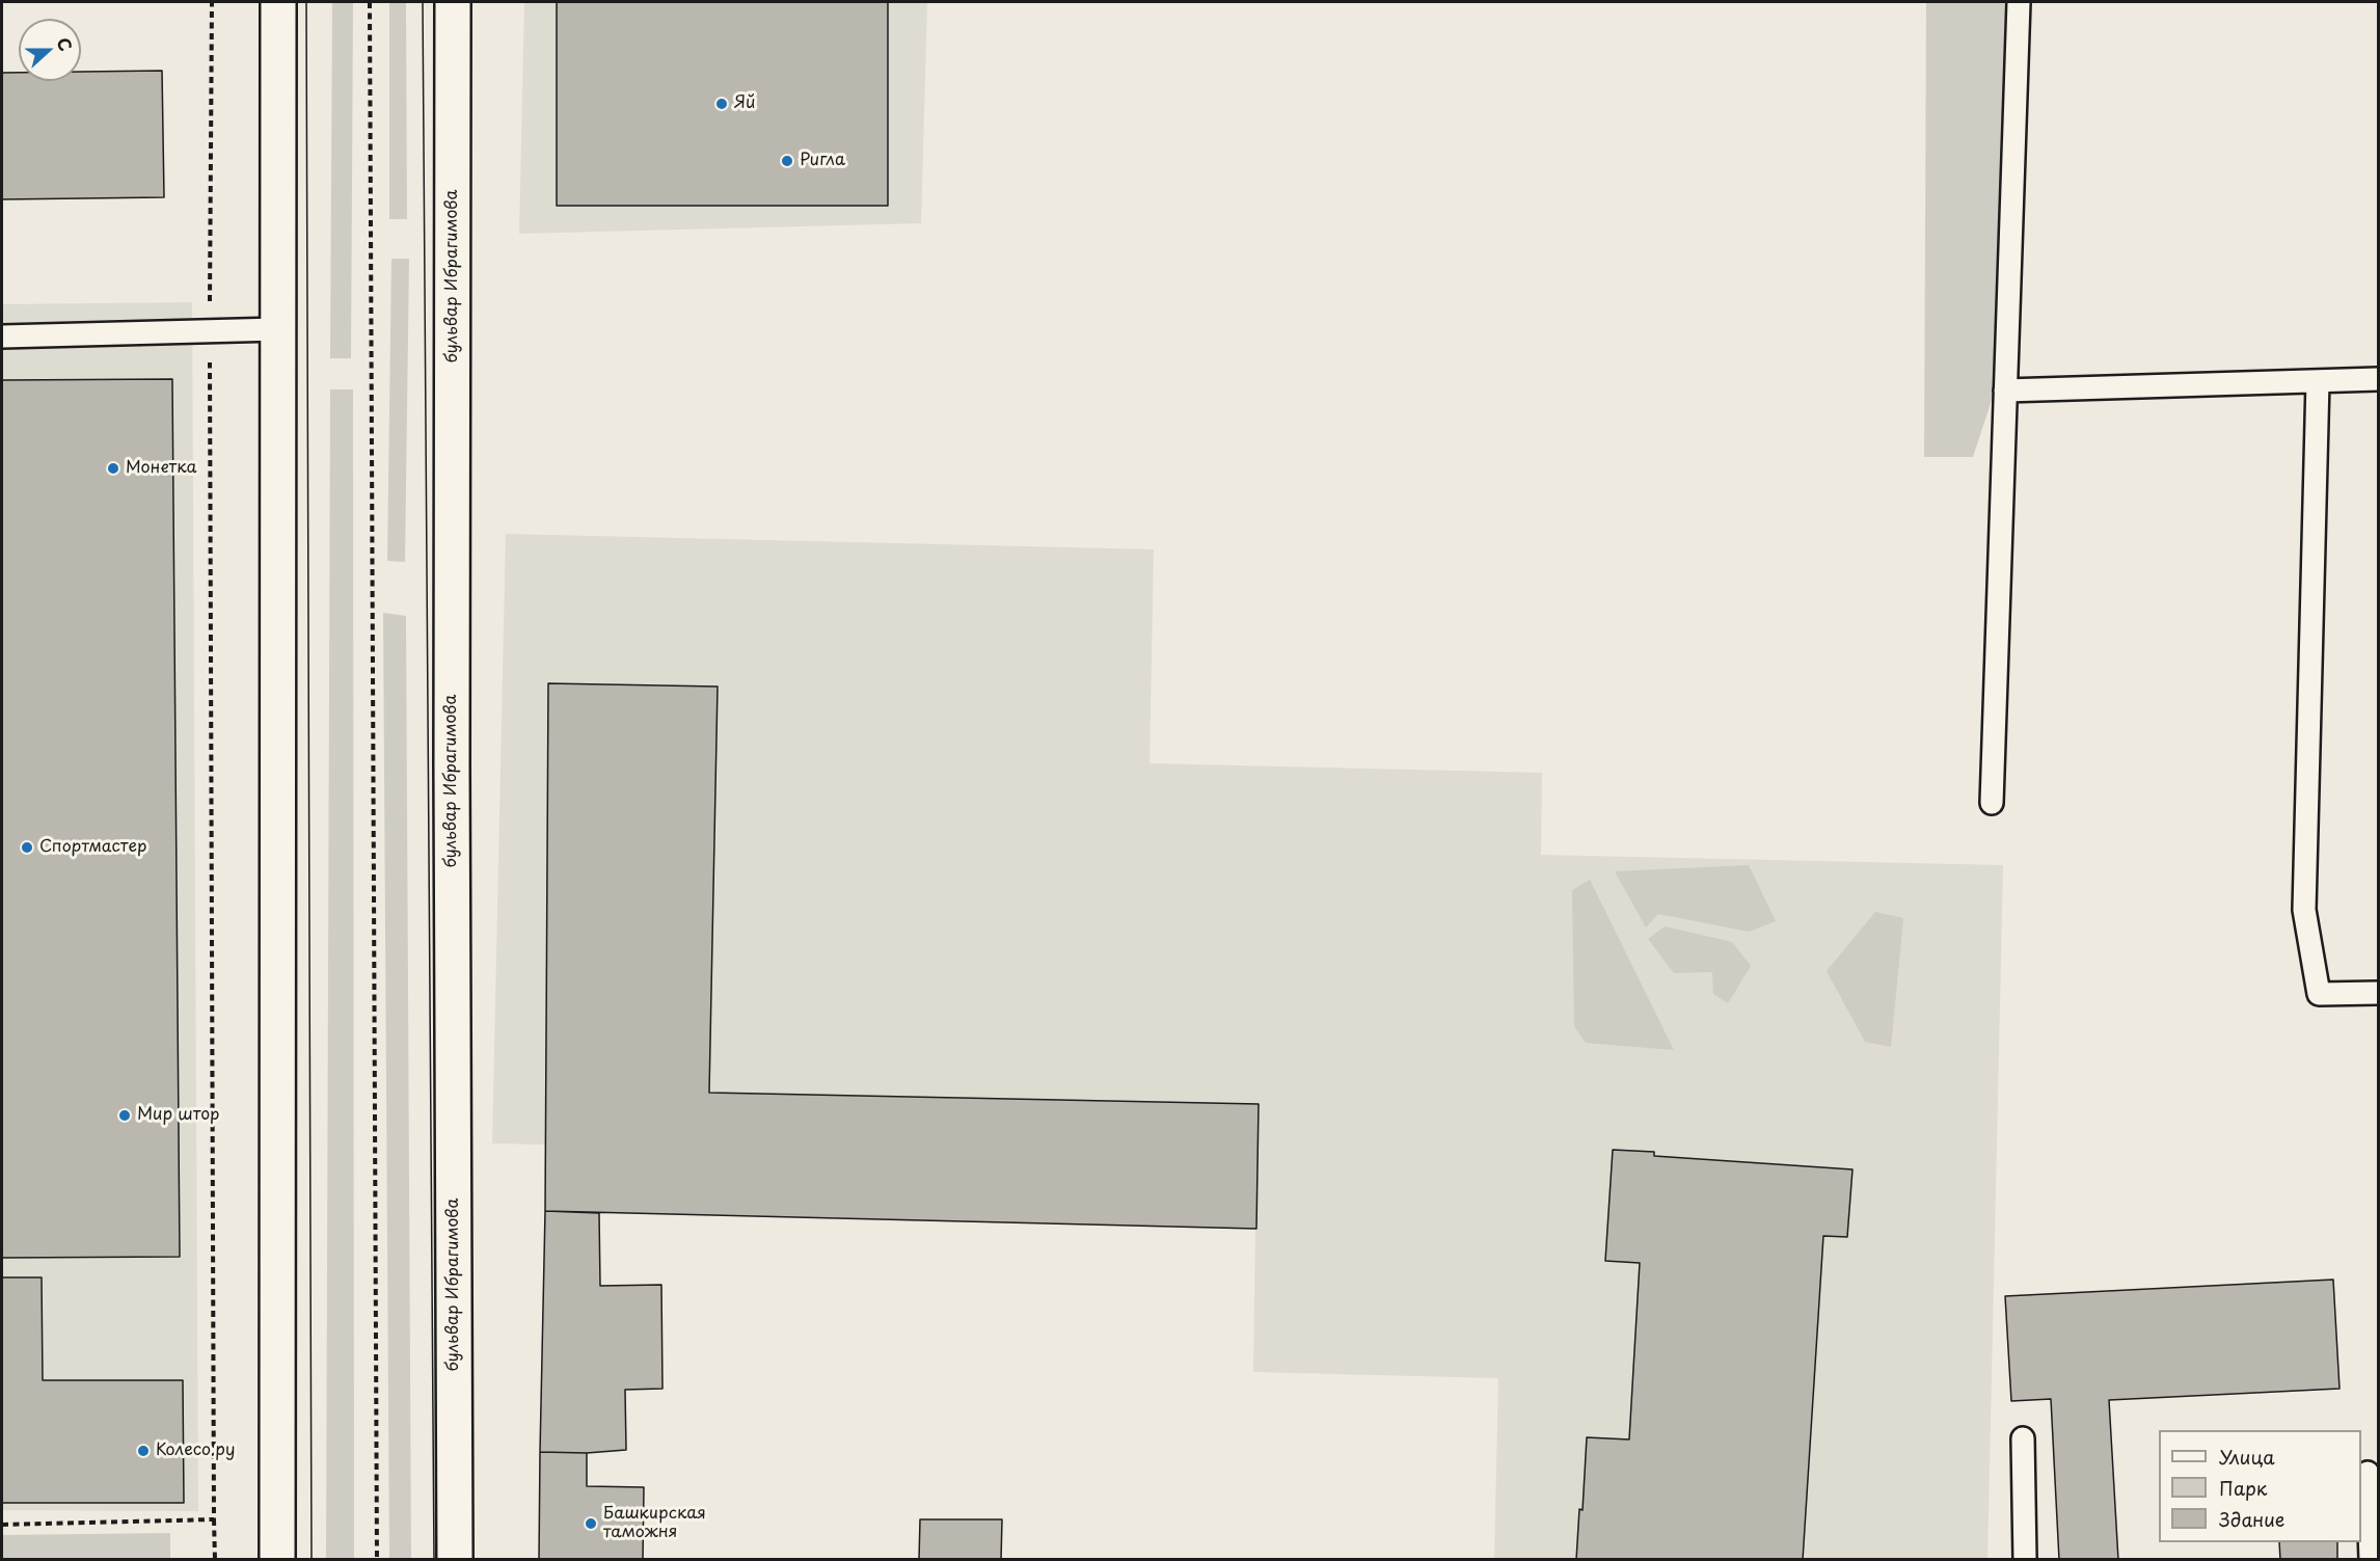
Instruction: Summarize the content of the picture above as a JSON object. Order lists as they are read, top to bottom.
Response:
{
  "streets": {
    "main road": ["бульвар Ибрагимова"]
  },
  "places": [
    "Яй",
    "Ригла",
    "Монетка",
    "Спортмастер",
    "Мир штор",
    "Колесо.ру",
    "Башкирская таможня"
  ],
  "legend": ["Улица", "Парк", "Здание"],
  "north": "right"
}
